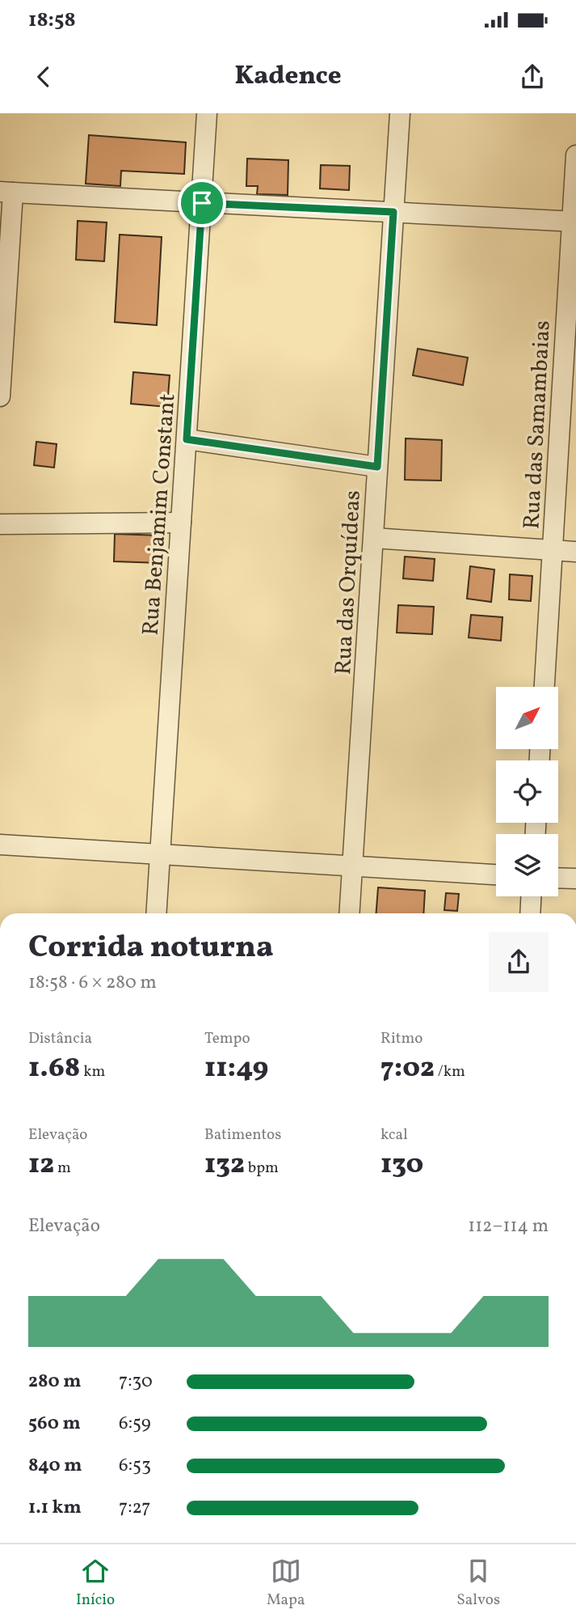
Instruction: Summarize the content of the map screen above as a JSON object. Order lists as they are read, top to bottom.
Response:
{
  "streets": {
    "street": ["Rua das Samambaias", "Rua Benjamim Constant", "Rua das Orquídeas"]
  },
  "north": "top right",
  "page": {
    "status": "18:58",
    "header": "Kadence",
    "heading": ["Corrida noturna", "18:58 · 6 × 280 m"],
    "stats": [
      ["Distância", "1.68 km"],
      ["Tempo", "11:49"],
      ["Ritmo", "7:02 /km"],
      ["Elevação", "12 m"],
      ["Batimentos", "132 bpm"],
      ["kcal", "130"]
    ],
    "chart": ["Elevação", "112–114 m"],
    "list": [
      {
        "name": "280 m",
        "note": "7:30"
      },
      {
        "name": "560 m",
        "note": "6:59"
      },
      {
        "name": "840 m",
        "note": "6:53"
      },
      {
        "name": "1.1 km",
        "note": "7:27"
      }
    ],
    "tabs": ["Início", "Mapa", "Salvos"]
  }
}
